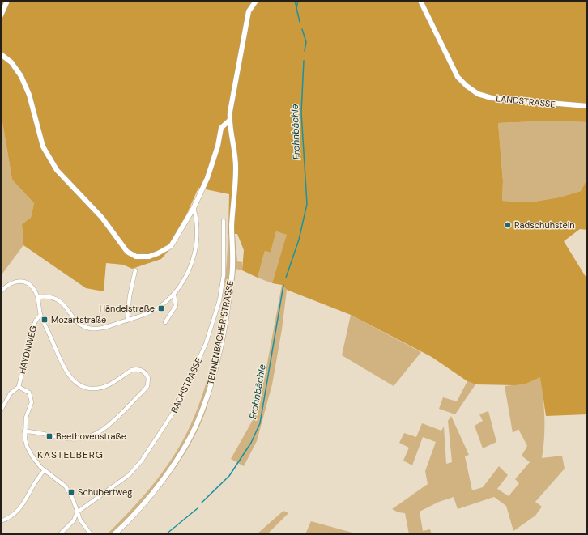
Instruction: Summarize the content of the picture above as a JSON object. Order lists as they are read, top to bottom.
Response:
{
  "streets": {
    "street": [
      "LANDSTRASSE",
      "TENNENBACHER STRASSE",
      "HAYDNWEG",
      "BACHSTRASSE"
    ]
  },
  "districts": ["KASTELBERG"],
  "water": ["Frohnbächle"],
  "places": {
    "other": ["Radschuhstein"],
    "transit": [
      "Händelstraße",
      "Mozartstraße",
      "Beethovenstraße",
      "Schubertweg"
    ]
  }
}
